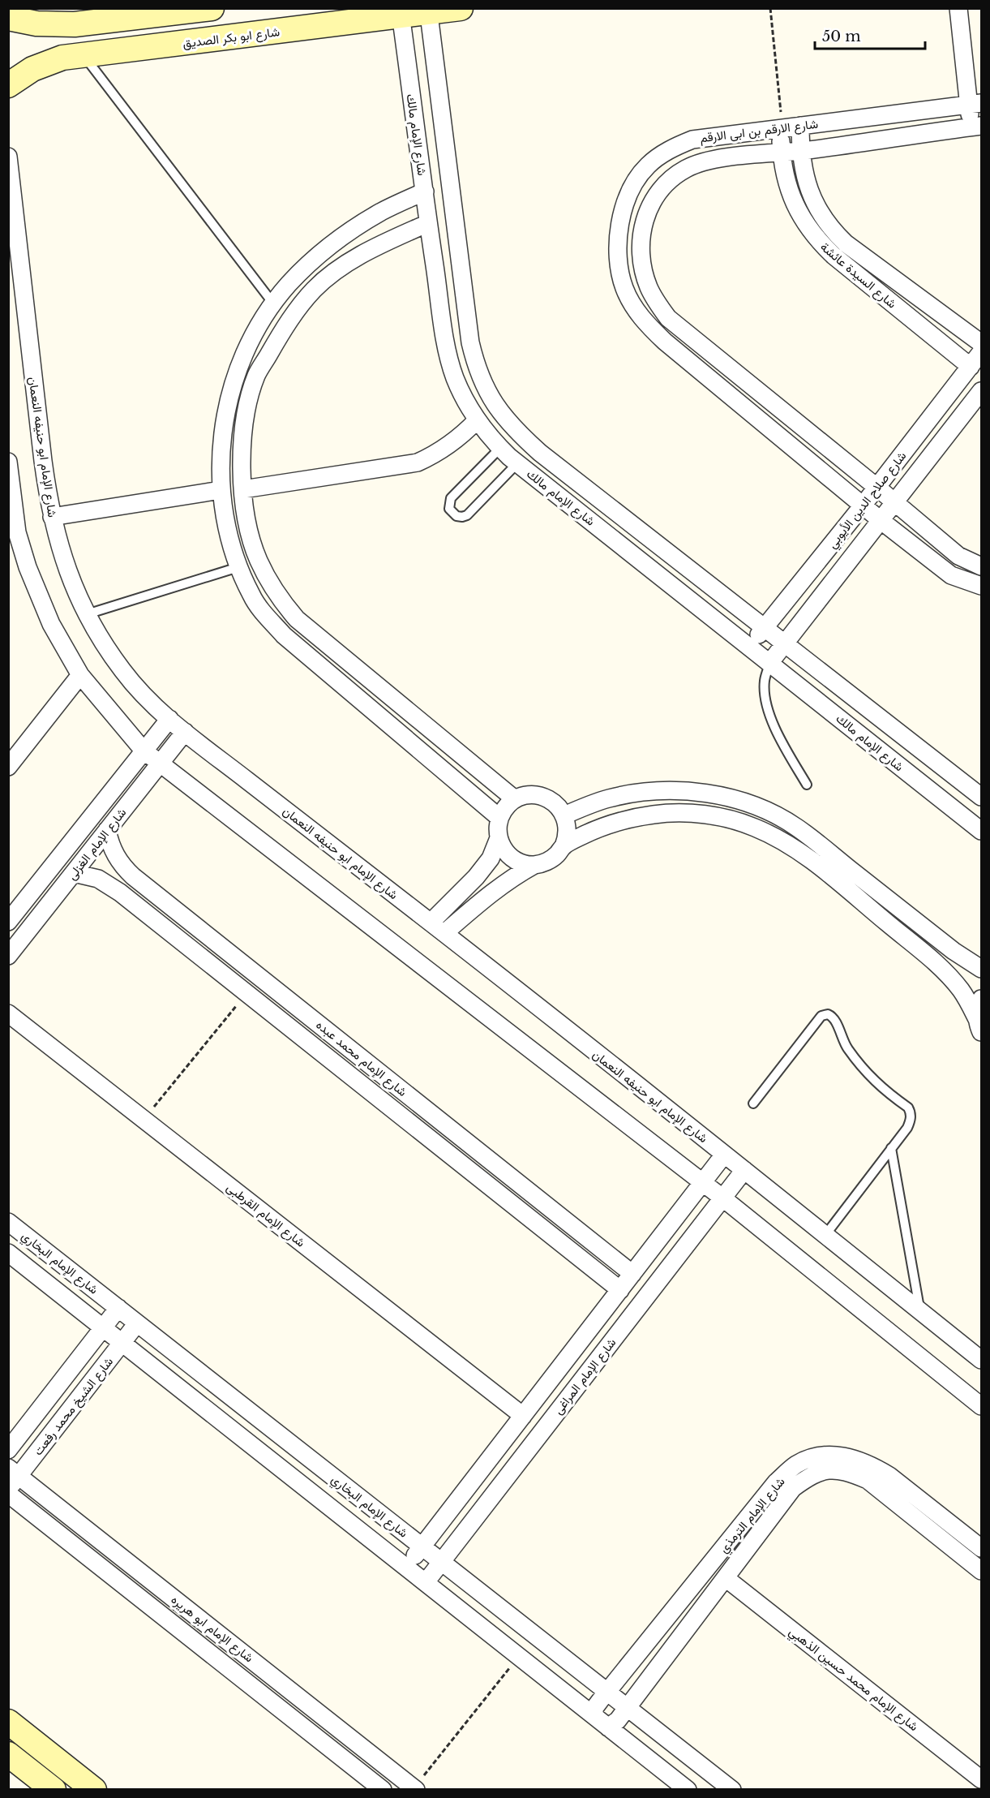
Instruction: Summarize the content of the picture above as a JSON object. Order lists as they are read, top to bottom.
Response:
{
  "streets": {
    "street": [
      "شارع ابو بكر الصديق",
      "شارع الارقم بن ابى الارقم",
      "شارع الإمام مالك",
      "شارع السيدة عائشة",
      "شارع الإمام ابو حنيفه النعمان",
      "شارع صلاح الدين الأيوبي",
      "شارع الإمام الغزلى",
      "شارع الإمام محمد عبده",
      "شارع الإمام القرطبى",
      "شارع الإمام البخاري",
      "شارع الإمام المراغى",
      "شارع الشيخ محمد رفعت",
      "شارع الإمام الترمذي",
      "شارع الإمام ابو هريره",
      "شارع الإمام محمد حسين الذهبي"
    ]
  },
  "crossings": [
    ["شارع ابو بكر الصديق", "شارع الإمام مالك"],
    ["شارع الارقم بن ابى الارقم", "شارع السيدة عائشة"],
    ["شارع الارقم بن ابى الارقم", "شارع صلاح الدين الأيوبي"],
    ["شارع الإمام مالك", "شارع صلاح الدين الأيوبي"],
    ["شارع السيدة عائشة", "شارع صلاح الدين الأيوبي"],
    ["شارع الإمام ابو حنيفه النعمان", "شارع الإمام الغزلى"],
    ["شارع الإمام ابو حنيفه النعمان", "شارع الإمام المراغى"],
    ["شارع الإمام الغزلى", "شارع الإمام محمد عبده"],
    ["شارع الإمام محمد عبده", "شارع الإمام المراغى"],
    ["شارع الإمام القرطبى", "شارع الإمام المراغى"],
    ["شارع الإمام البخاري", "شارع الإمام المراغى"],
    ["شارع الإمام البخاري", "شارع الشيخ محمد رفعت"],
    ["شارع الإمام البخاري", "شارع الإمام الترمذي"],
    ["شارع الشيخ محمد رفعت", "شارع الإمام ابو هريره"],
    ["شارع الإمام الترمذي", "شارع الإمام محمد حسين الذهبي"]
  ],
  "scale_bar": "50 m"
}
